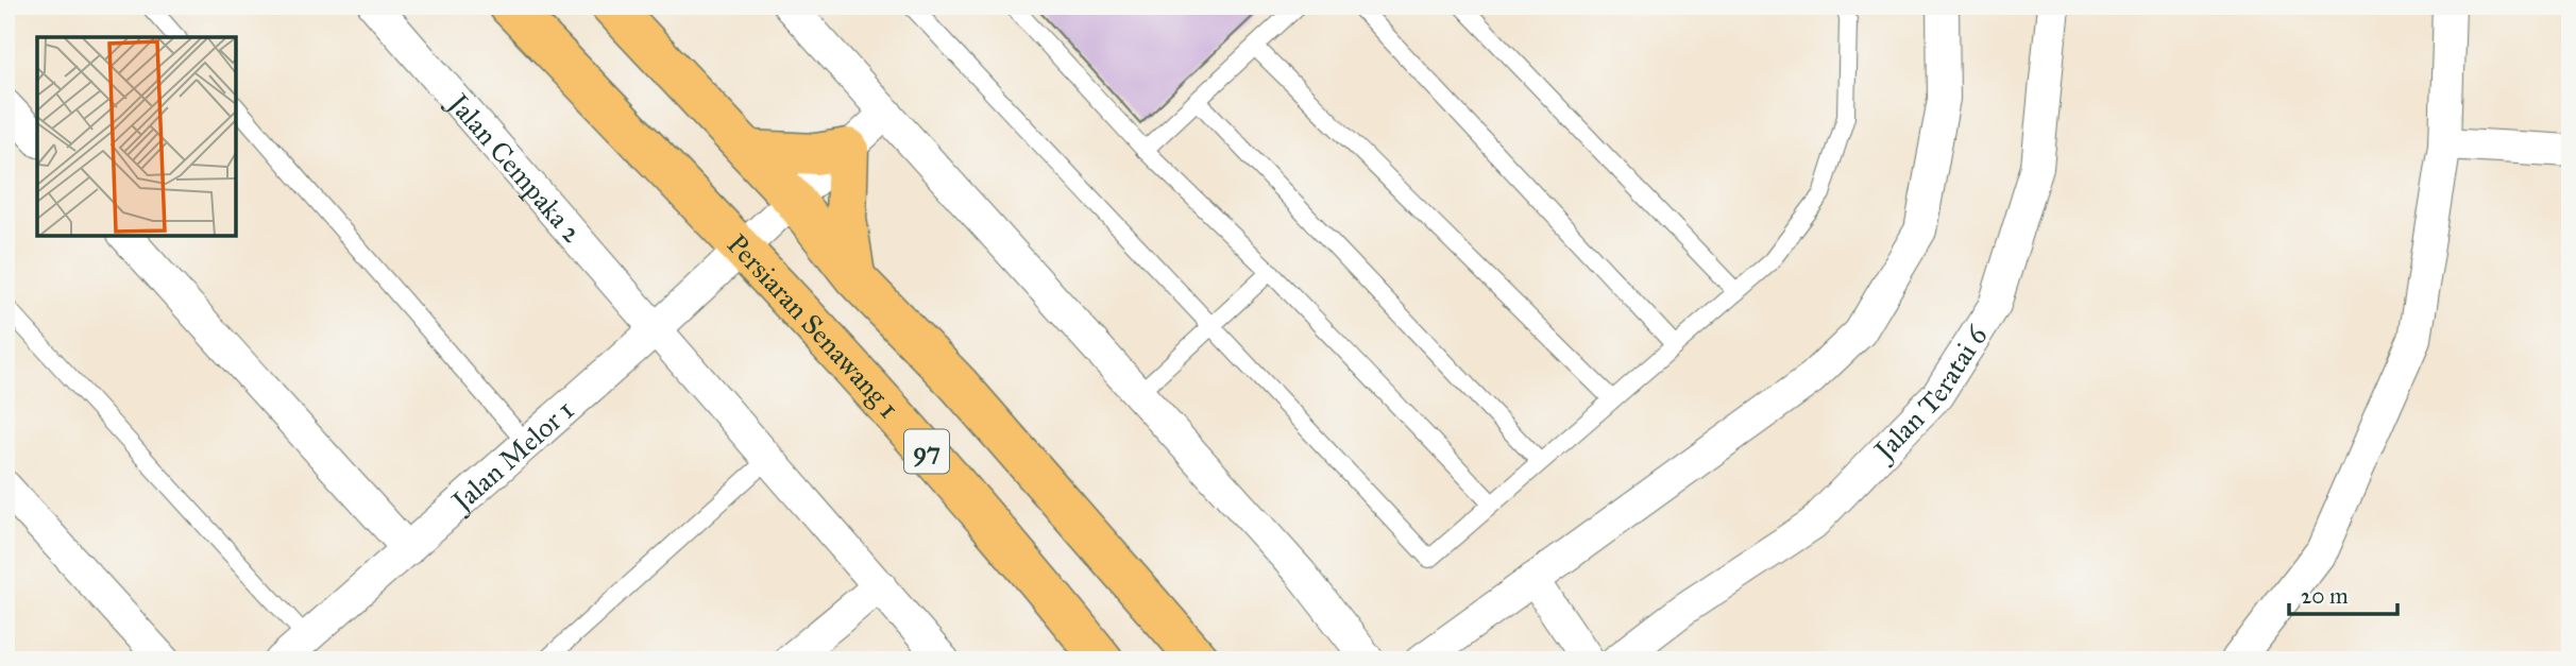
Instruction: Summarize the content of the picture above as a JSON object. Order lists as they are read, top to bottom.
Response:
{
  "streets": {
    "main road": ["Persiaran Senawang 1", "97"],
    "street": ["Jalan Cempaka 2", "Jalan Teratai 6", "Jalan Melor 1"]
  },
  "crossings": [
    ["Jalan Cempaka 2", "Jalan Melor 1"],
    ["Persiaran Senawang 1", "Jalan Melor 1"],
    ["97", "Jalan Melor 1"]
  ],
  "scale_bar": "20 m"
}
